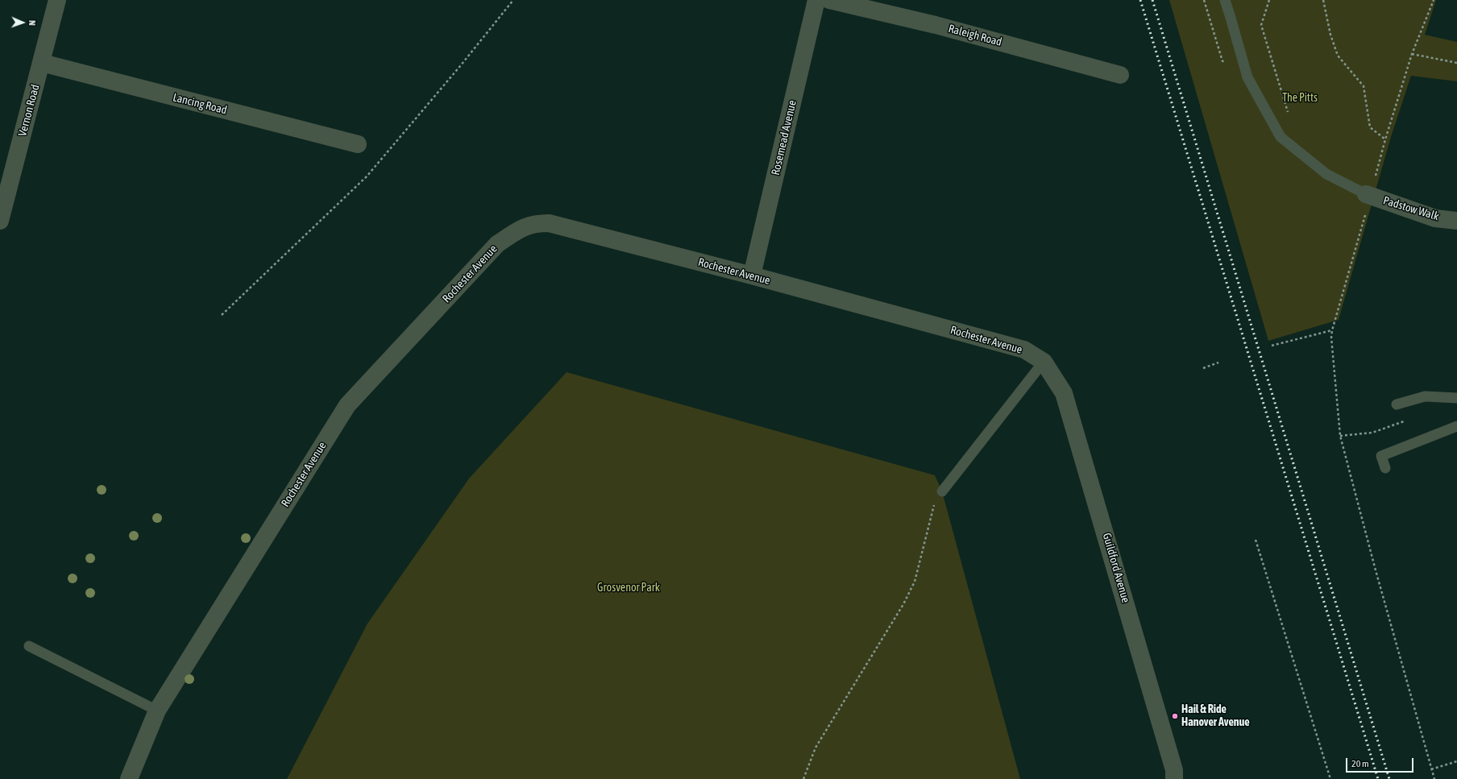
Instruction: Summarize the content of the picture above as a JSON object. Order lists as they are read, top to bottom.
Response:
{
  "streets": {
    "street": [
      "Raleigh Road",
      "Lancing Road",
      "Vernon Road",
      "Rosemead Avenue",
      "Padstow Walk",
      "Rochester Avenue",
      "Guildford Avenue"
    ]
  },
  "crossings": [
    ["Lancing Road", "Vernon Road"],
    ["Rosemead Avenue", "Rochester Avenue"],
    ["Rochester Avenue", "Guildford Avenue"]
  ],
  "parks": ["The Pitts", "Grosvenor Park"],
  "places": ["Hail & Ride Hanover Avenue"],
  "scale_bar": "20 m",
  "north": "right"
}
